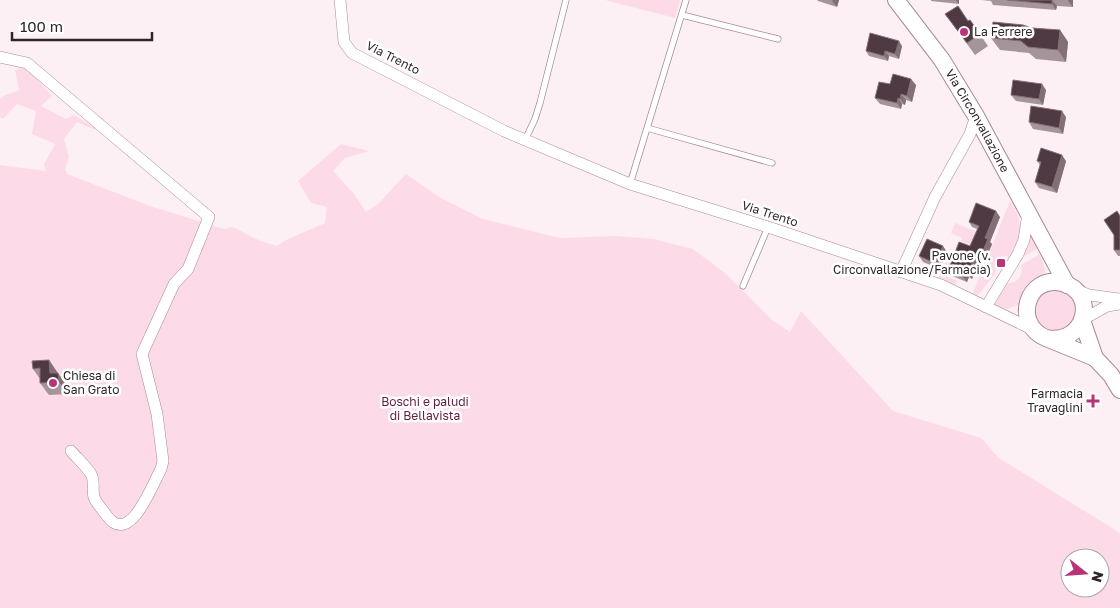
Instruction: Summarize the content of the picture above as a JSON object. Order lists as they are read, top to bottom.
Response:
{
  "streets": {
    "main road": ["Via Circonvallazione"],
    "street": ["Via Trento"]
  },
  "crossings": [
    ["Via Trento", "Via Circonvallazione"]
  ],
  "parks": ["Boschi e paludi di Bellavista"],
  "places": {
    "other": ["La Ferrere", "Chiesa di San Grato"],
    "transit": ["Pavone (v. Circonvallazione/Farmacia)"],
    "health": ["Farmacia Travaglini"]
  },
  "scale_bar": "100 m",
  "north": "right"
}
